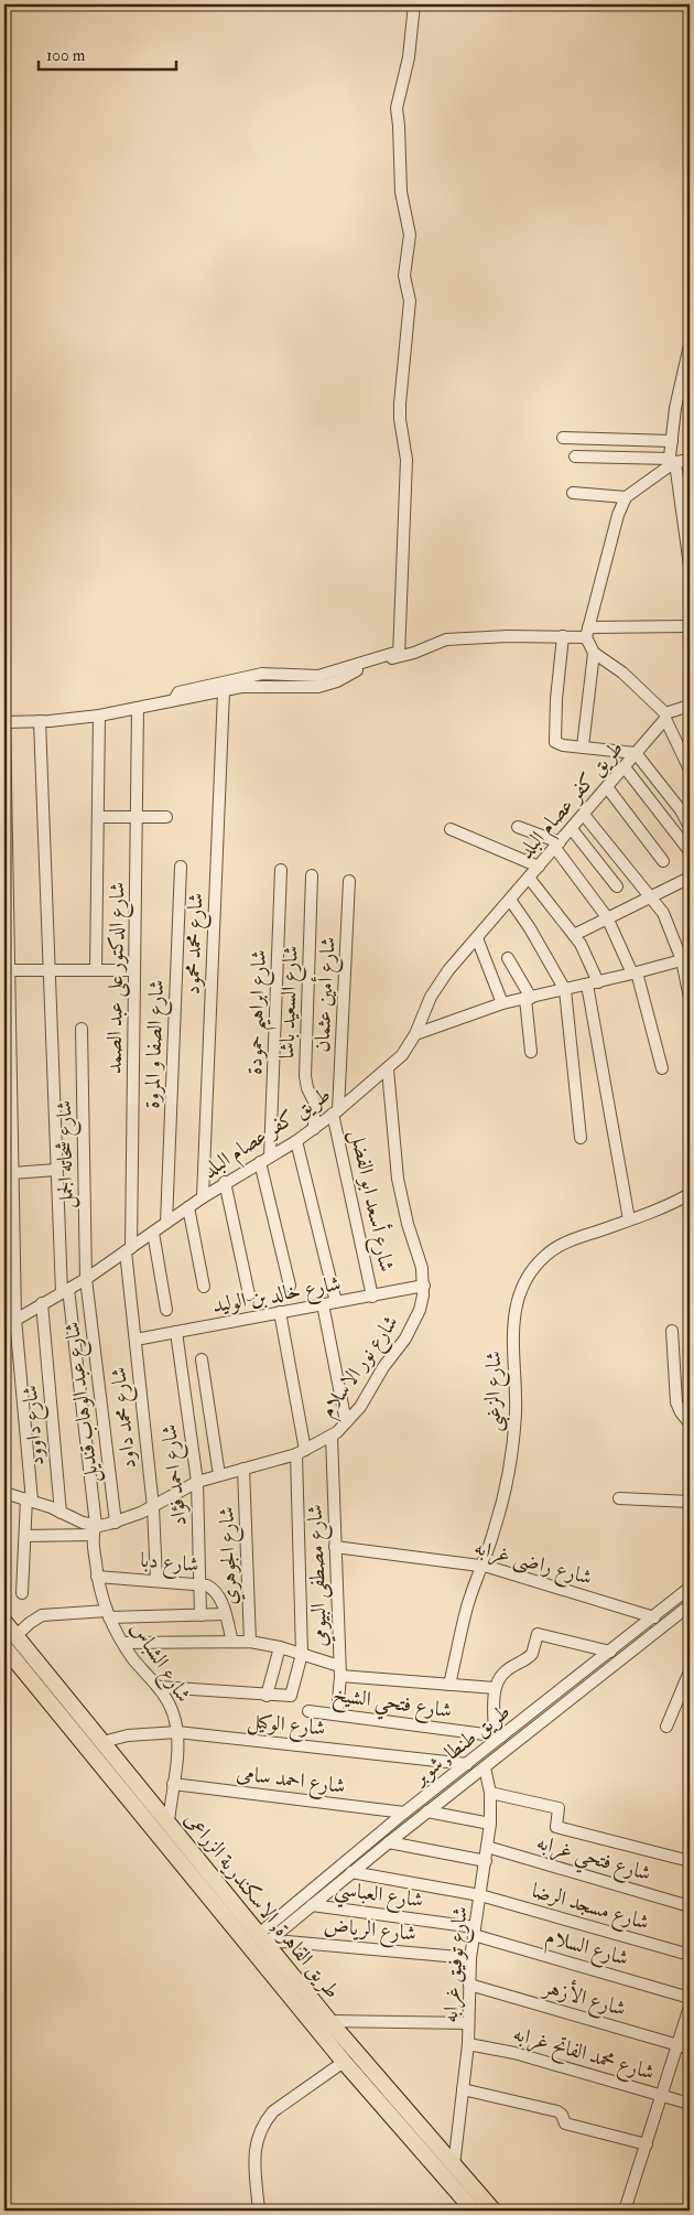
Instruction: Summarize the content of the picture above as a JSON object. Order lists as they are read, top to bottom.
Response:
{
  "streets": {
    "highway": ["طريق القاهرة, الاسكندرية الزراعى"],
    "street": [
      "طريق كفر عصام البلد",
      "شارع محمد محمود",
      "شارع الدكتور على عبد الصمد",
      "شارع أمين عثمان",
      "شارع السعيد باشا",
      "شارع ابراهيم حمودة",
      "شارع الصفا و المروة",
      "شارع شحاته الجمل",
      "شارع أسعد ابو الفضل",
      "شارع خالد بن الوليد",
      "شارع نور الاسلام",
      "شارع الزغبى",
      "شارع عبد الوهاب قنديل",
      "شارع محمد داود",
      "شارع داوود",
      "شارع احمد فؤاد",
      "شارع الجوهري",
      "شارع دبا",
      "شارع راضى غرابه",
      "شارع مصطفى البيومي",
      "شارع الشباس",
      "شارع فتحي الشيخ",
      "شارع الوكيل",
      "طريق طنطا, شوبر",
      "شارع احمد سامى",
      "شارع فتحي غرابه",
      "شارع العباسي",
      "شارع مسجد الرضا",
      "شارع الرياض",
      "شارع السلام",
      "شارع توفيق غرابه",
      "شارع الأزهر",
      "شارع محمد الفاتح غرابه"
    ]
  },
  "crossings": [
    ["طريق كفر عصام البلد", "شارع محمد محمود"],
    ["طريق كفر عصام البلد", "شارع الدكتور على عبد الصمد"],
    ["طريق كفر عصام البلد", "شارع أمين عثمان"],
    ["طريق كفر عصام البلد", "شارع السعيد باشا"],
    ["طريق كفر عصام البلد", "شارع ابراهيم حمودة"],
    ["طريق كفر عصام البلد", "شارع الصفا و المروة"],
    ["طريق كفر عصام البلد", "شارع شحاته الجمل"],
    ["طريق كفر عصام البلد", "شارع أسعد ابو الفضل"],
    ["طريق كفر عصام البلد", "شارع نور الاسلام"],
    ["طريق كفر عصام البلد", "شارع عبد الوهاب قنديل"],
    ["طريق كفر عصام البلد", "شارع محمد داود"],
    ["طريق كفر عصام البلد", "شارع داوود"],
    ["طريق كفر عصام البلد", "شارع الشباس"],
    ["شارع الدكتور على عبد الصمد", "شارع محمد داود"],
    ["شارع أمين عثمان", "شارع أسعد ابو الفضل"],
    ["شارع شحاته الجمل", "شارع عبد الوهاب قنديل"],
    ["شارع أسعد ابو الفضل", "شارع خالد بن الوليد"],
    ["شارع خالد بن الوليد", "شارع نور الاسلام"],
    ["شارع خالد بن الوليد", "شارع محمد داود"],
    ["شارع خالد بن الوليد", "شارع احمد فؤاد"],
    ["شارع نور الاسلام", "شارع عبد الوهاب قنديل"],
    ["شارع نور الاسلام", "شارع محمد داود"],
    ["شارع نور الاسلام", "شارع داوود"],
    ["شارع نور الاسلام", "شارع احمد فؤاد"],
    ["شارع نور الاسلام", "شارع الجوهري"],
    ["شارع نور الاسلام", "شارع مصطفى البيومي"],
    ["شارع نور الاسلام", "شارع الشباس"],
    ["شارع الزغبى", "شارع راضى غرابه"],
    ["شارع محمد داود", "شارع دبا"],
    ["شارع احمد فؤاد", "شارع دبا"],
    ["شارع دبا", "شارع الشباس"],
    ["شارع راضى غرابه", "شارع مصطفى البيومي"],
    ["شارع راضى غرابه", "طريق طنطا, شوبر"],
    ["شارع مصطفى البيومي", "شارع فتحي الشيخ"],
    ["شارع الشباس", "شارع الوكيل"],
    ["شارع الشباس", "شارع احمد سامى"],
    ["شارع الشباس", "طريق القاهرة, الاسكندرية الزراعى"],
    ["شارع فتحي الشيخ", "طريق طنطا, شوبر"],
    ["شارع الوكيل", "طريق طنطا, شوبر"],
    ["شارع الوكيل", "طريق القاهرة, الاسكندرية الزراعى"],
    ["طريق طنطا, شوبر", "شارع احمد سامى"],
    ["طريق طنطا, شوبر", "شارع العباسي"],
    ["طريق طنطا, شوبر", "طريق القاهرة, الاسكندرية الزراعى"],
    ["طريق طنطا, شوبر", "شارع مسجد الرضا"],
    ["طريق طنطا, شوبر", "شارع الرياض"],
    ["طريق طنطا, شوبر", "شارع توفيق غرابه"],
    ["شارع فتحي غرابه", "شارع توفيق غرابه"],
    ["شارع العباسي", "شارع السلام"],
    ["شارع العباسي", "شارع توفيق غرابه"],
    ["طريق القاهرة, الاسكندرية الزراعى", "شارع الرياض"],
    ["طريق القاهرة, الاسكندرية الزراعى", "شارع توفيق غرابه"],
    ["شارع مسجد الرضا", "شارع توفيق غرابه"],
    ["شارع الرياض", "شارع توفيق غرابه"],
    ["شارع السلام", "شارع توفيق غرابه"],
    ["شارع توفيق غرابه", "شارع الأزهر"],
    ["شارع توفيق غرابه", "شارع محمد الفاتح غرابه"]
  ],
  "scale_bar": "100 m"
}
